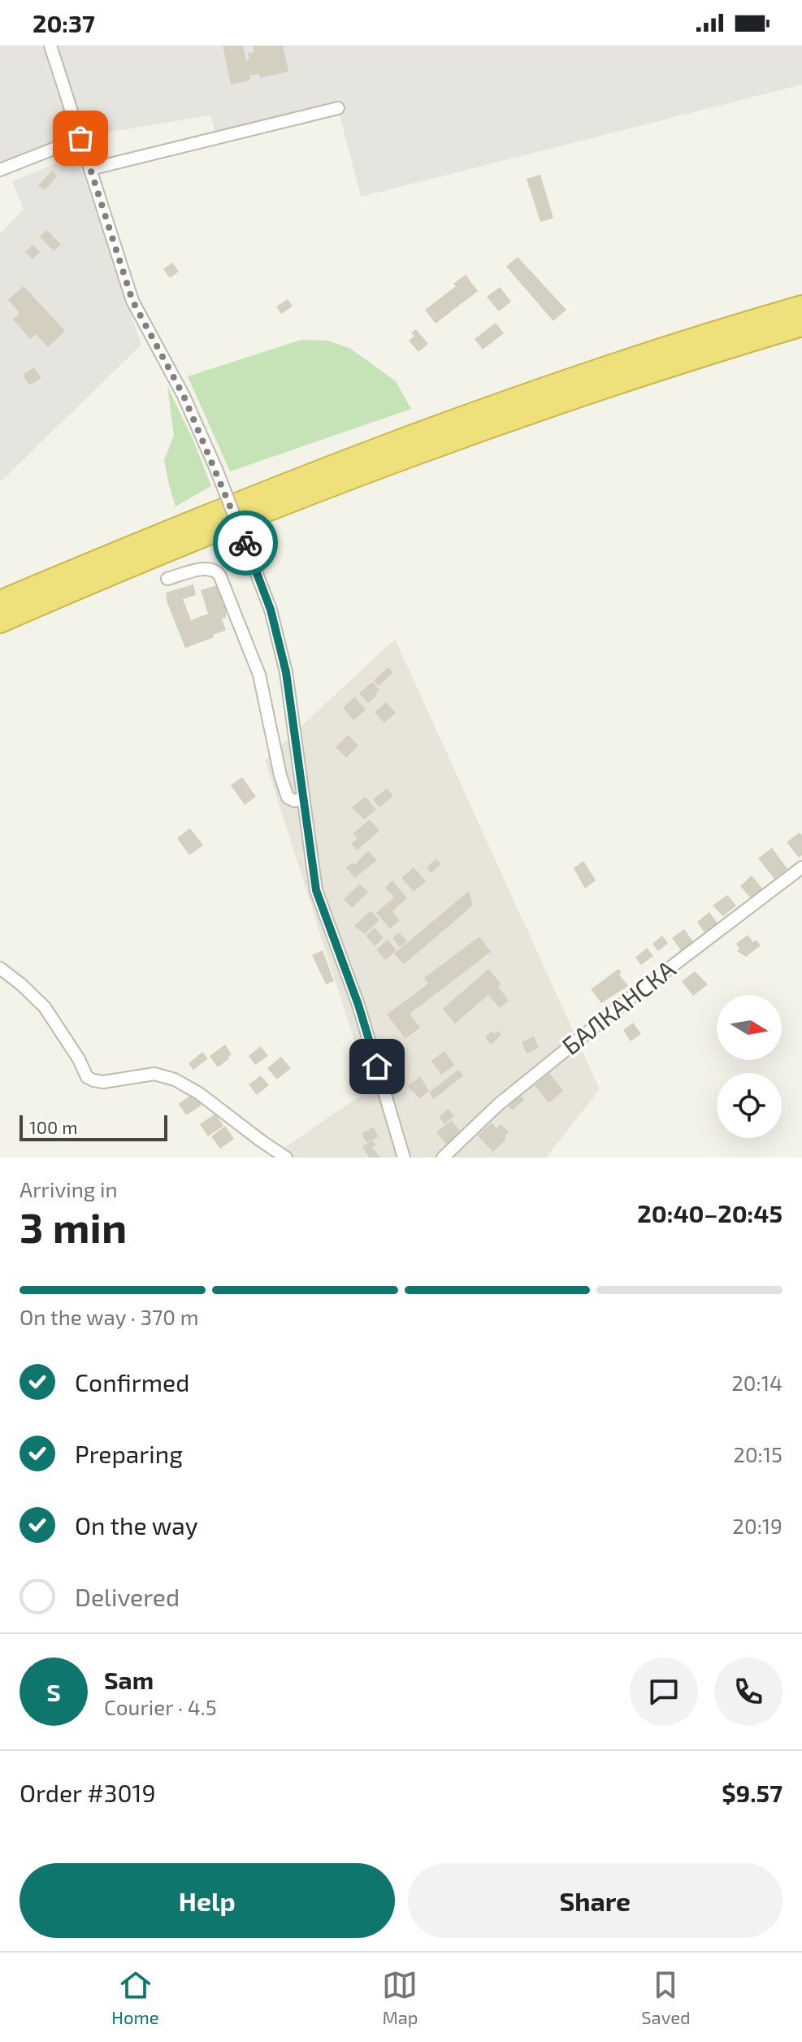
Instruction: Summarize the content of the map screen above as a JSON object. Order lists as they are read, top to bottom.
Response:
{
  "streets": {
    "street": ["БАЛКАНСКА"]
  },
  "scale_bar": "100 m",
  "north": "right",
  "page": {
    "status": "20:37",
    "scale": "100 m",
    "heading": ["3 min", "Arriving in", "20:40–20:45"],
    "panel": [
      "Sam",
      "Courier · 4.5",
      "Order #3019",
      "$9.57"
    ],
    "bar": "On the way · 370 m",
    "list": [
      ["Confirmed", "20:14"],
      ["Preparing", "20:15"],
      ["On the way", "20:19"],
      "Delivered"
    ],
    "round": "S",
    "buttons": ["Help", "Share"],
    "tabs": ["Home", "Map", "Saved"]
  }
}
